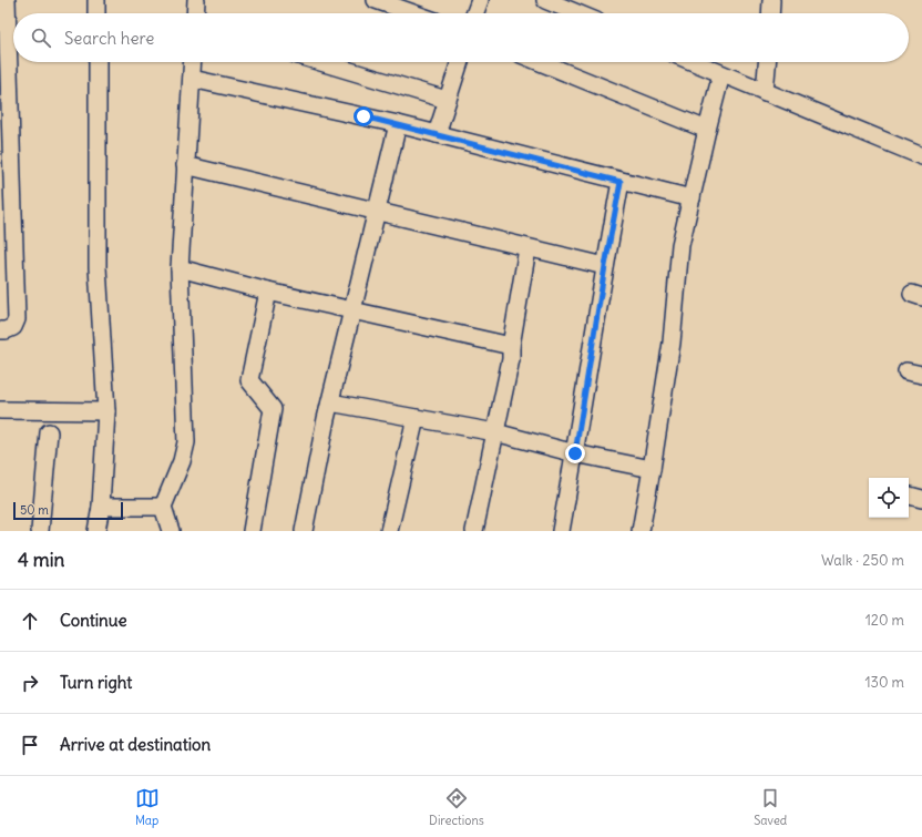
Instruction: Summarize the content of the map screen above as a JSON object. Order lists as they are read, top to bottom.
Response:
{
  "scale_bar": "50 m",
  "page": {
    "search": "Search here",
    "scale": "50 m",
    "heading": ["4 min", "Walk · 250 m"],
    "list": [
      ["Continue", "120 m"],
      ["Turn right", "130 m"],
      "Arrive at destination"
    ],
    "nav": ["Map", "Directions", "Saved"]
  }
}
